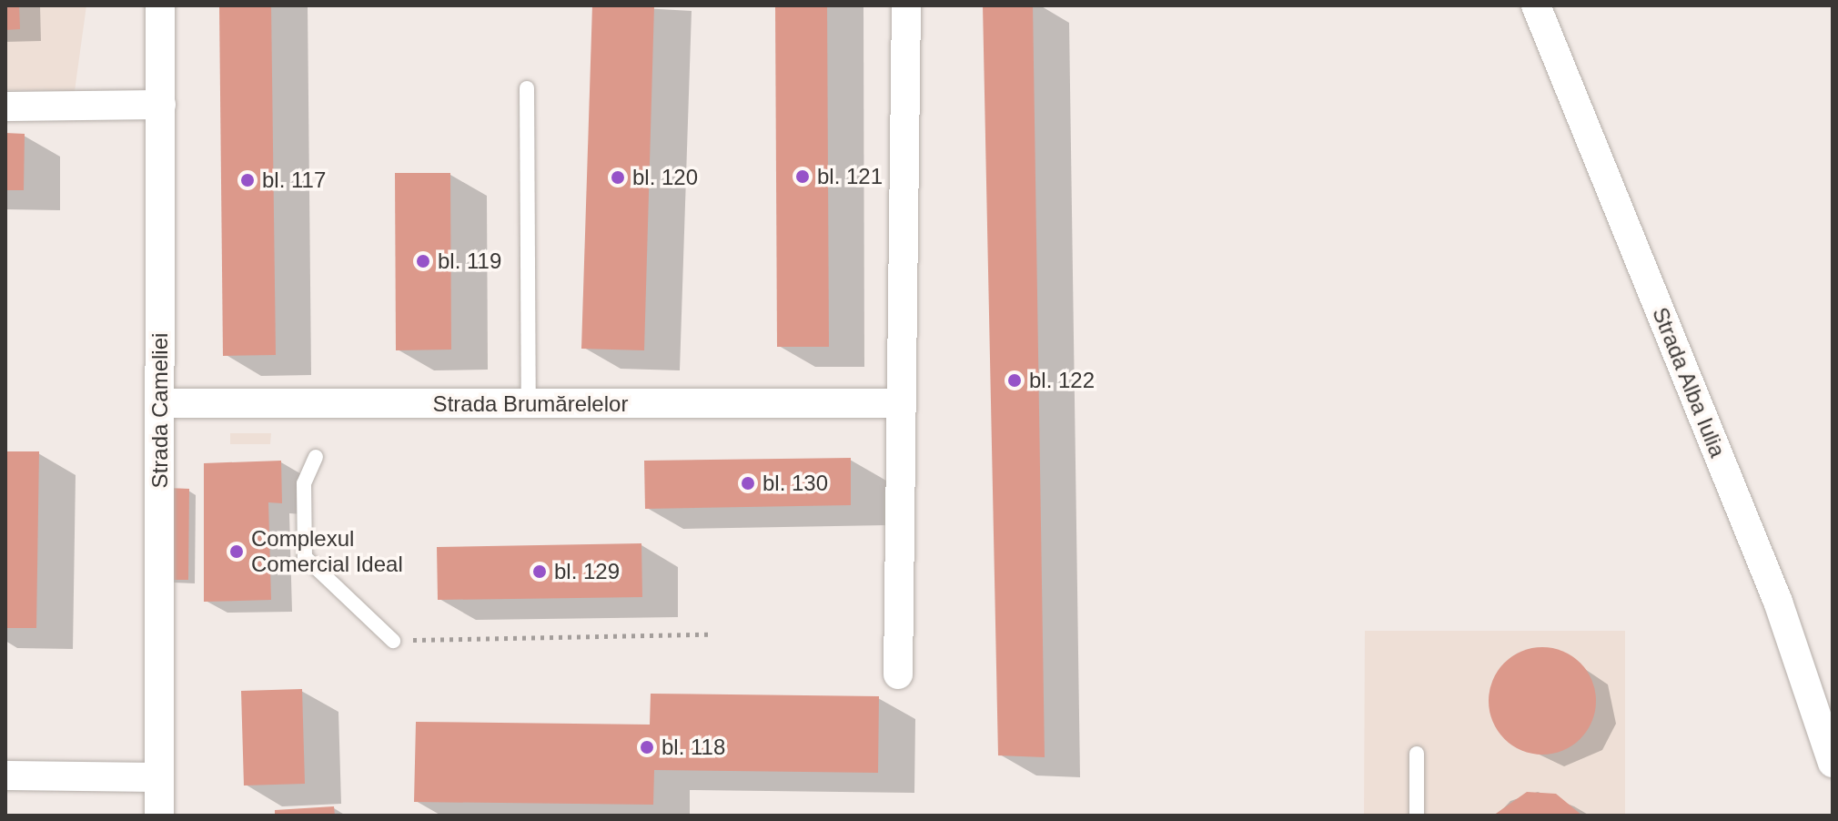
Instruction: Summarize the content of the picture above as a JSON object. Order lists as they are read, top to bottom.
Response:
{
  "streets": {
    "street": ["Strada Alba Iulia", "Strada Brumărelelor", "Strada Cameliei"]
  },
  "crossings": [
    ["Strada Brumărelelor", "Strada Cameliei"]
  ],
  "places": [
    "bl. 121",
    "bl. 120",
    "bl. 117",
    "bl. 119",
    "bl. 122",
    "bl. 130",
    "Complexul Comercial Ideal",
    "bl. 129",
    "bl. 118"
  ]
}
